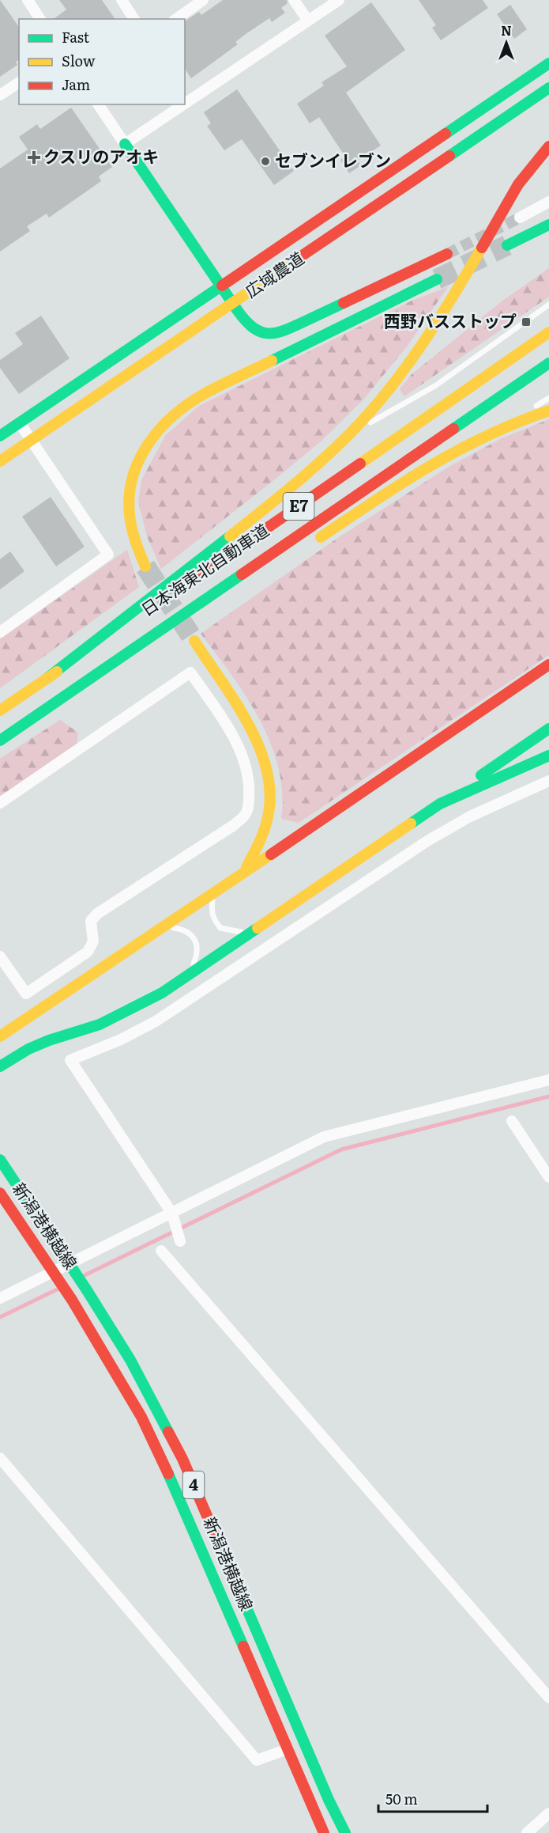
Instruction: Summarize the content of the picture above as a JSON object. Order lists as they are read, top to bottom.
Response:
{
  "streets": {
    "main road": [
      "広域農道",
      "E7",
      "日本海東北自動車道",
      "新潟港横越線",
      "4"
    ]
  },
  "places": {
    "health": ["クスリのアオキ"],
    "other": ["セブンイレブン"],
    "transit": ["西野バスストップ"]
  },
  "legend": ["Fast", "Slow", "Jam"],
  "scale_bar": "50 m",
  "north": "top"
}
